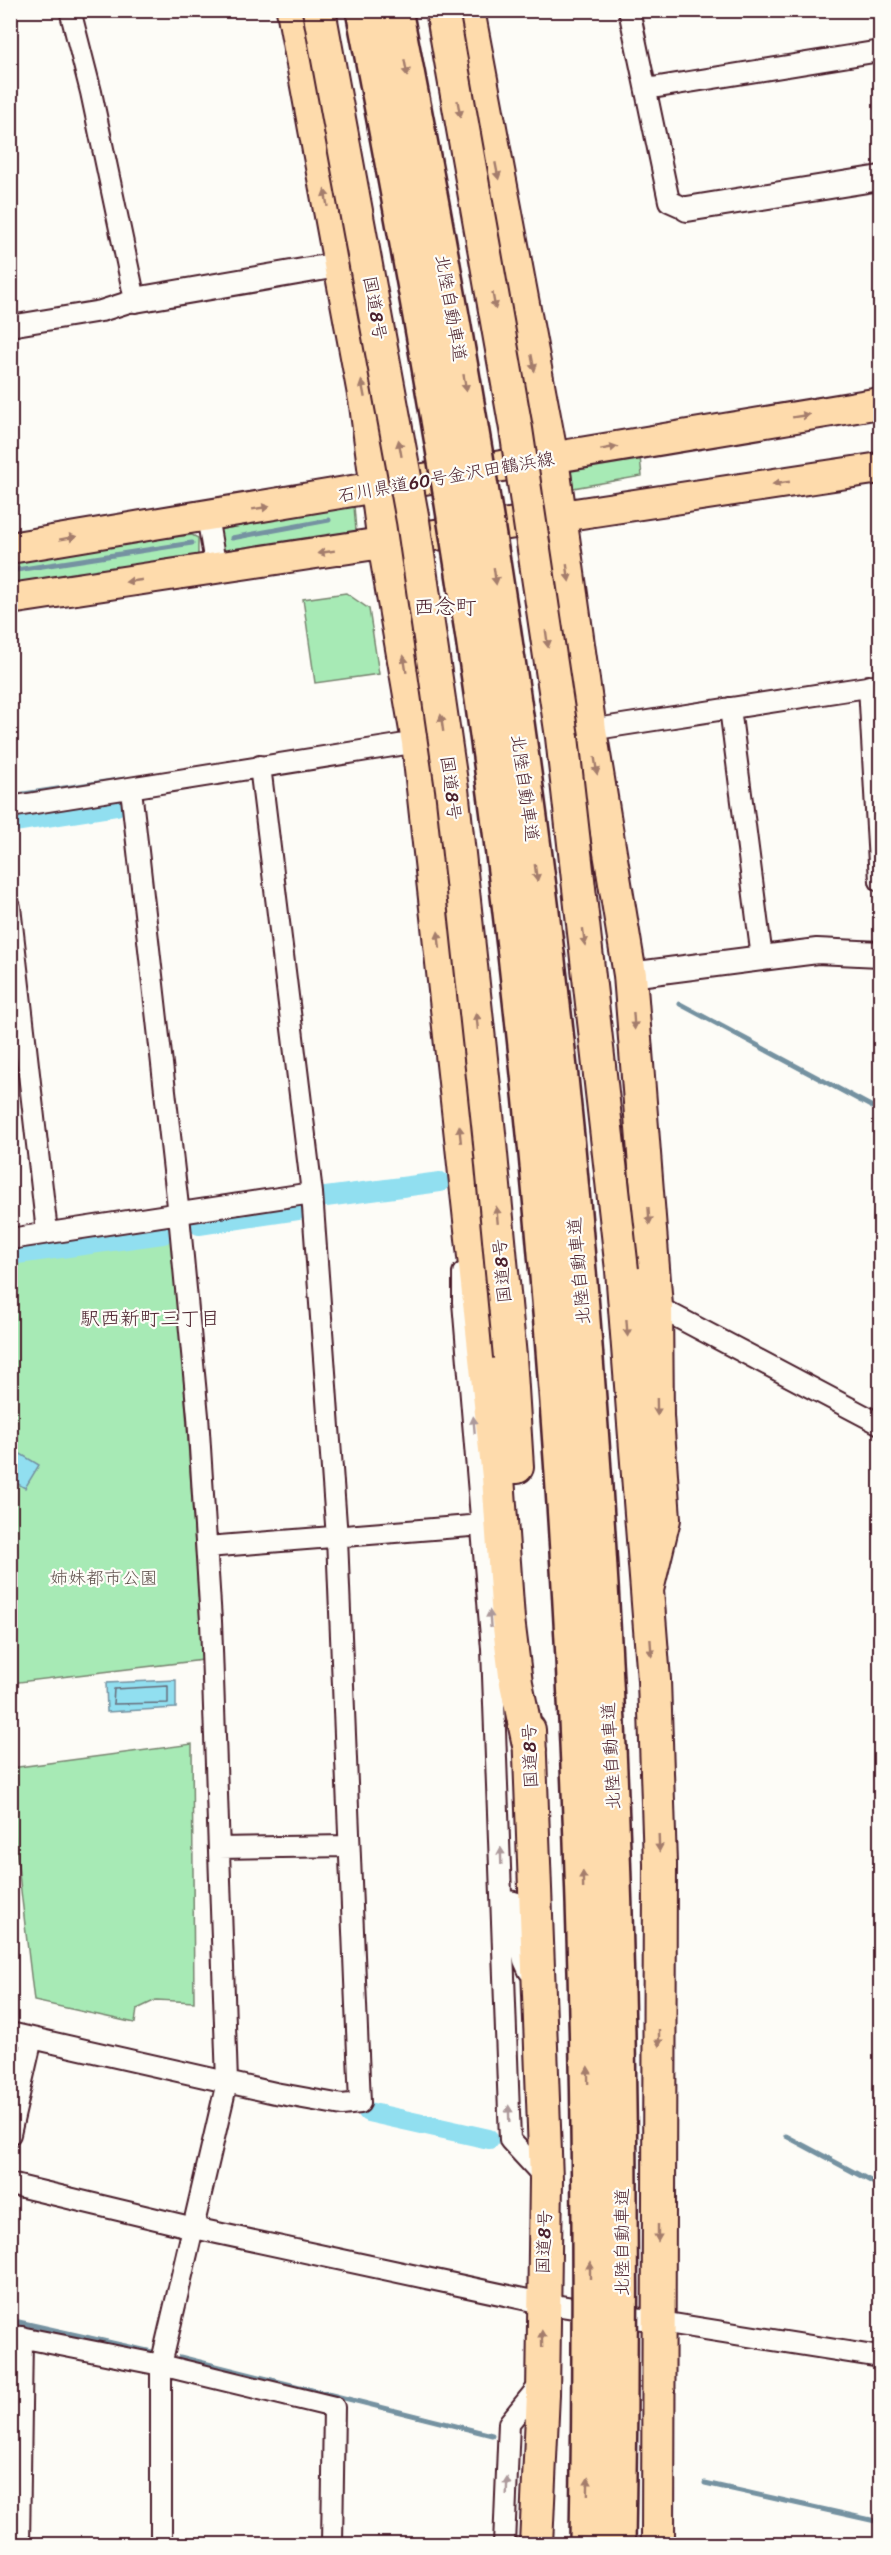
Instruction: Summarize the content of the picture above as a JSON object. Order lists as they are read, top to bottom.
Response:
{
  "streets": {
    "highway": ["国道8号", "北陸自動車道"],
    "main road": ["石川県道60号金沢田鶴浜線"]
  },
  "districts": ["西念町", "駅西新町三丁目"],
  "parks": ["姉妹都市公園"]
}
